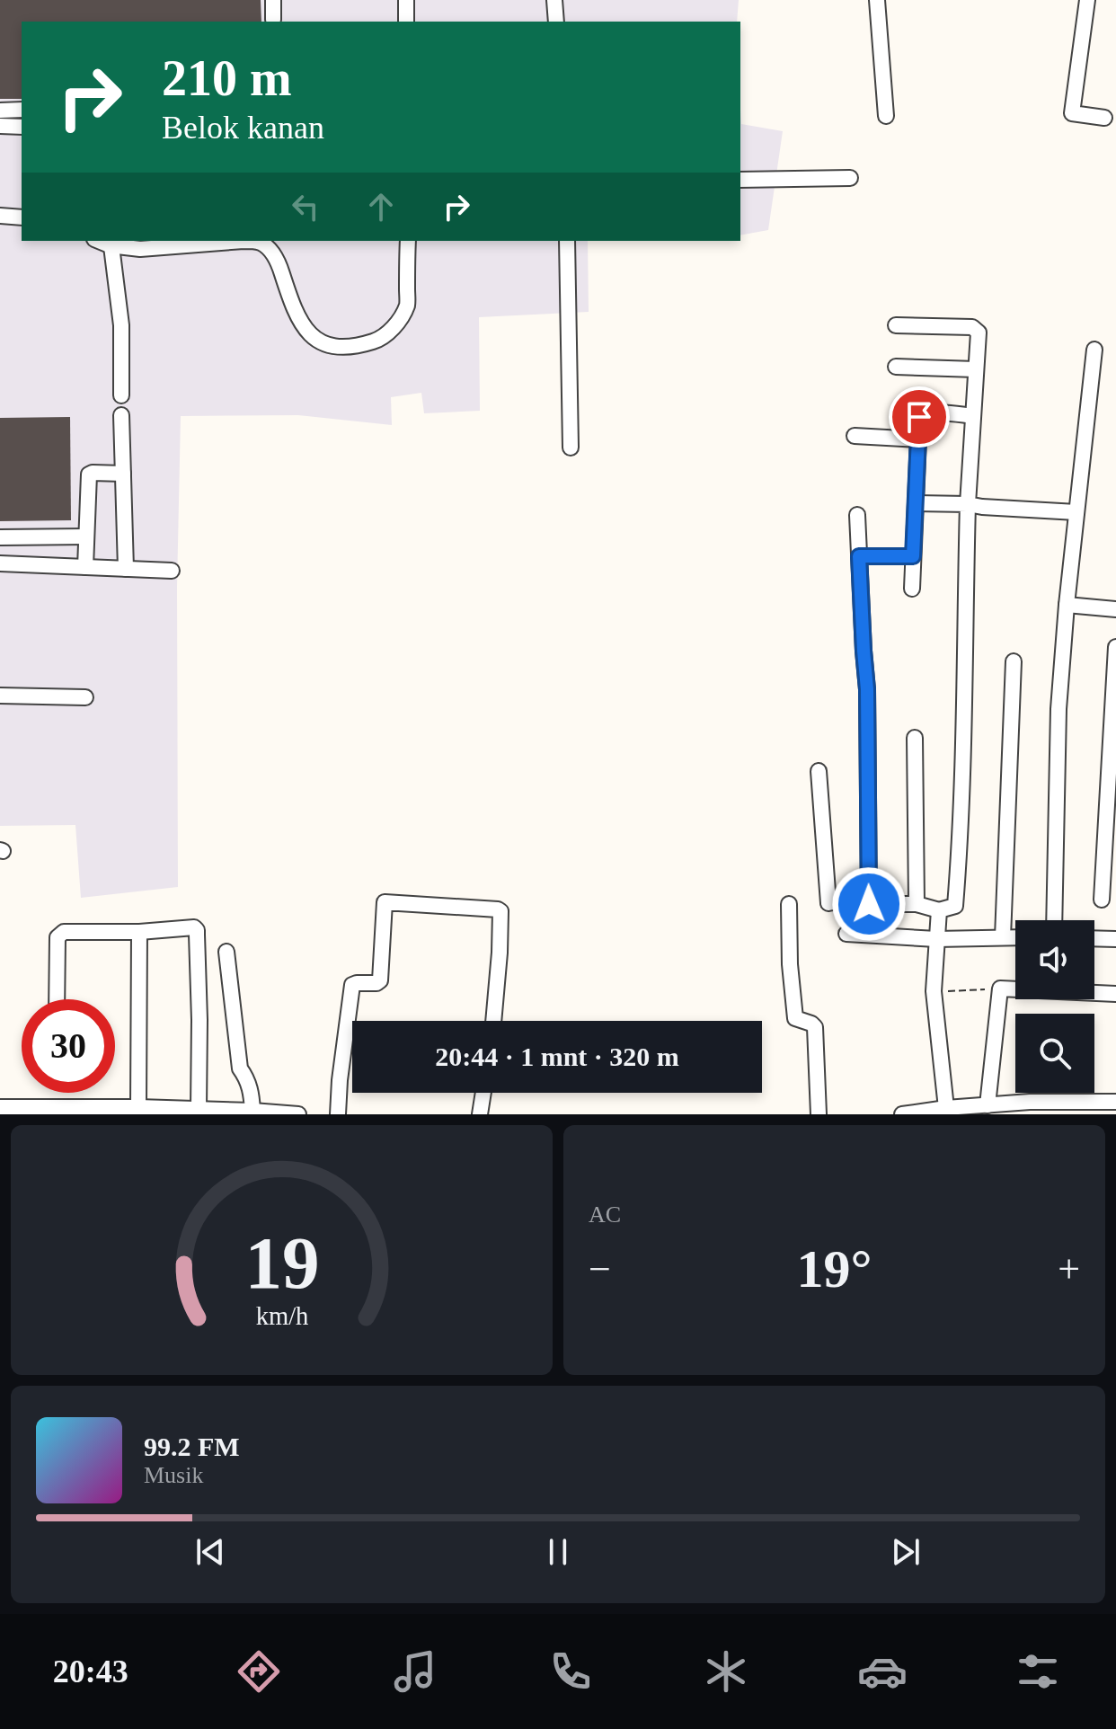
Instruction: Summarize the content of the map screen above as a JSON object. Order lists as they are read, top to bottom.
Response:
{
  "page": {
    "turn": ["210 m", "Belok kanan"],
    "limit": "30",
    "trip": "20:44 · 1 mnt · 320 m",
    "tile": "AC",
    "heat": ["−", "19°", "+"],
    "song": ["99.2 FM", "Musik"],
    "tabs": "20:43",
    "gauge": ["19", "km/h"]
  }
}
